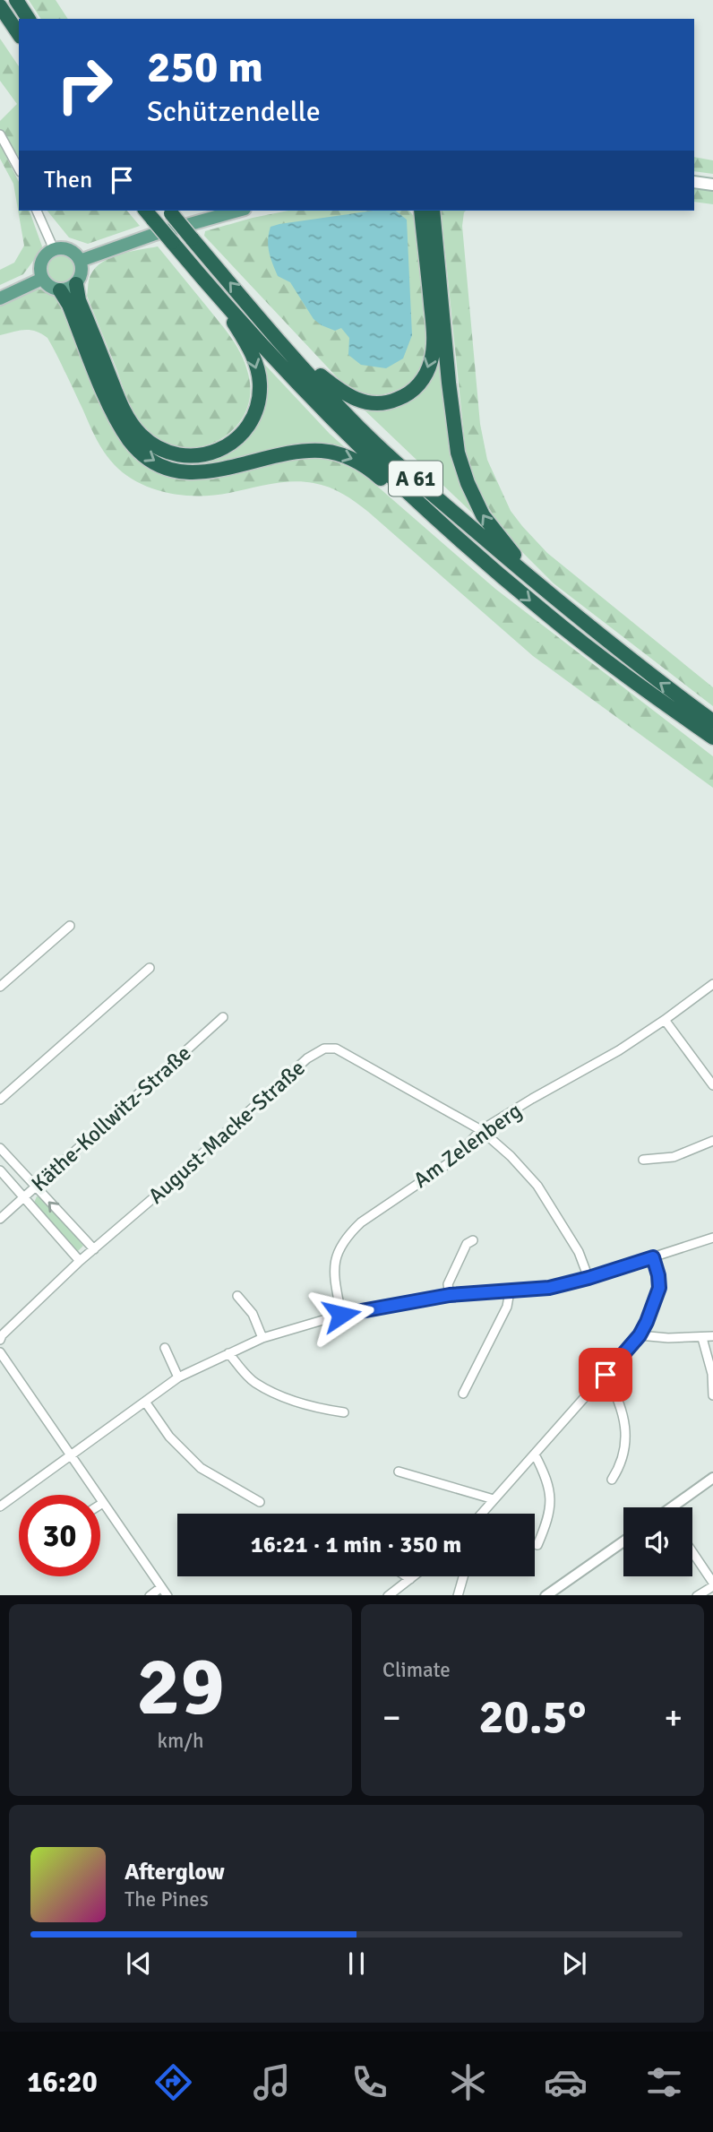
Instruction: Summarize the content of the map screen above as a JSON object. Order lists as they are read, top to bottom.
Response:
{
  "streets": {
    "highway": ["A 61"],
    "street": ["Käthe-Kollwitz-Straße", "August-Macke-Straße", "Am Zelenberg"]
  },
  "crossings": [
    ["August-Macke-Straße", "Am Zelenberg"]
  ],
  "page": {
    "turn": ["250 m", "Schützendelle"],
    "then": "Then",
    "limit": "30",
    "trip": "16:21 · 1 min · 350 m",
    "tile": [
      ["29", "km/h"],
      "Climate"
    ],
    "heat": ["−", "20.5°", "+"],
    "song": ["Afterglow", "The Pines"],
    "tabs": "16:20"
  }
}
